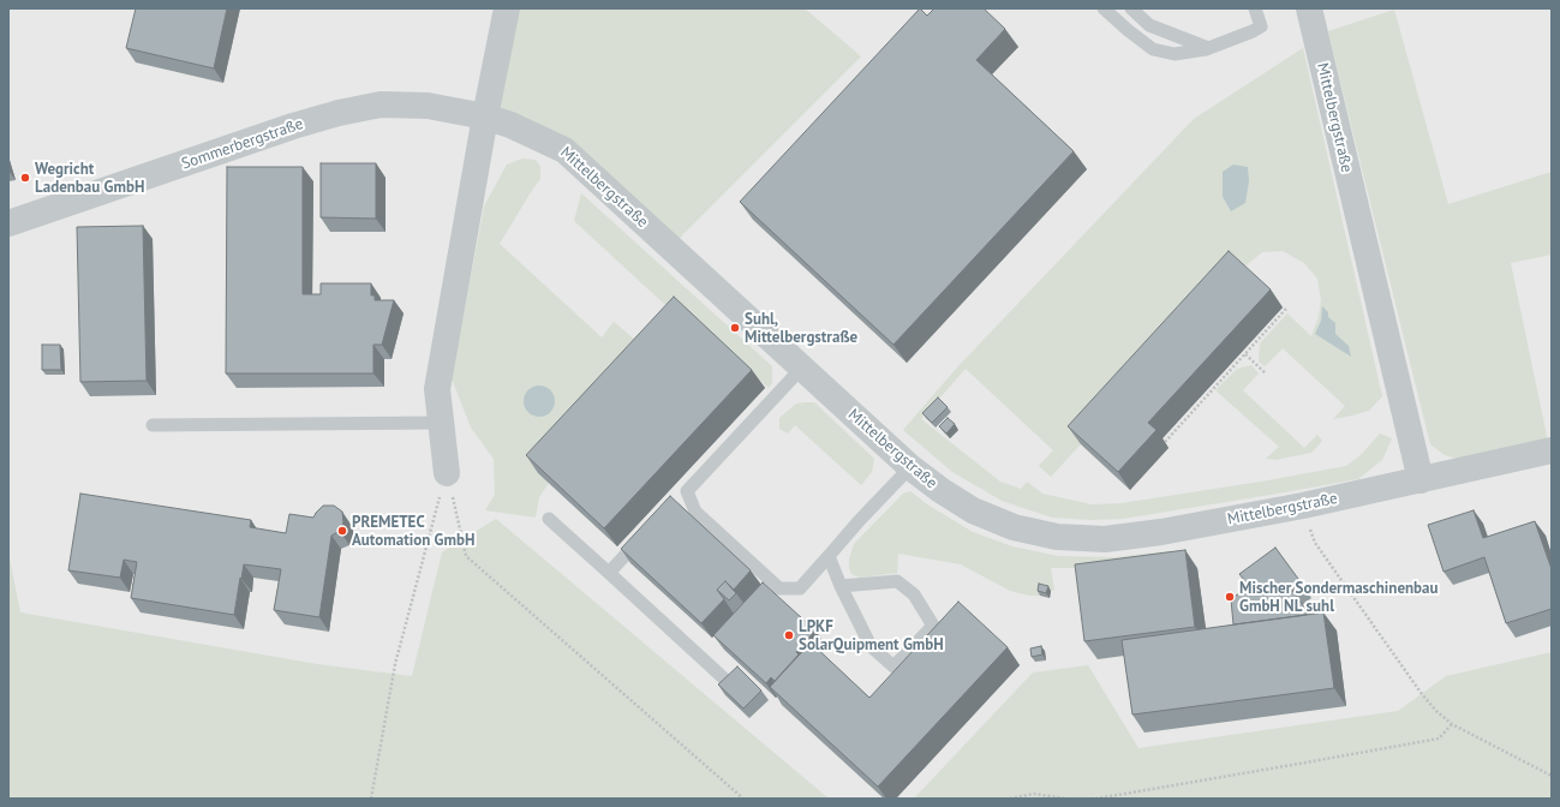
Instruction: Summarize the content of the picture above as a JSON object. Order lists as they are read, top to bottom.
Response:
{
  "streets": {
    "street": ["Mittelbergstraße", "Sommerbergstraße"]
  },
  "crossings": [
    ["Mittelbergstraße", "Sommerbergstraße"]
  ],
  "places": [
    "Wegricht Ladenbau GmbH",
    "Suhl, Mittelbergstraße",
    "PREMETEC Automation GmbH",
    "Mischer Sondermaschinenbau GmbH NL suhl",
    "LPKF SolarQuipment GmbH"
  ]
}
